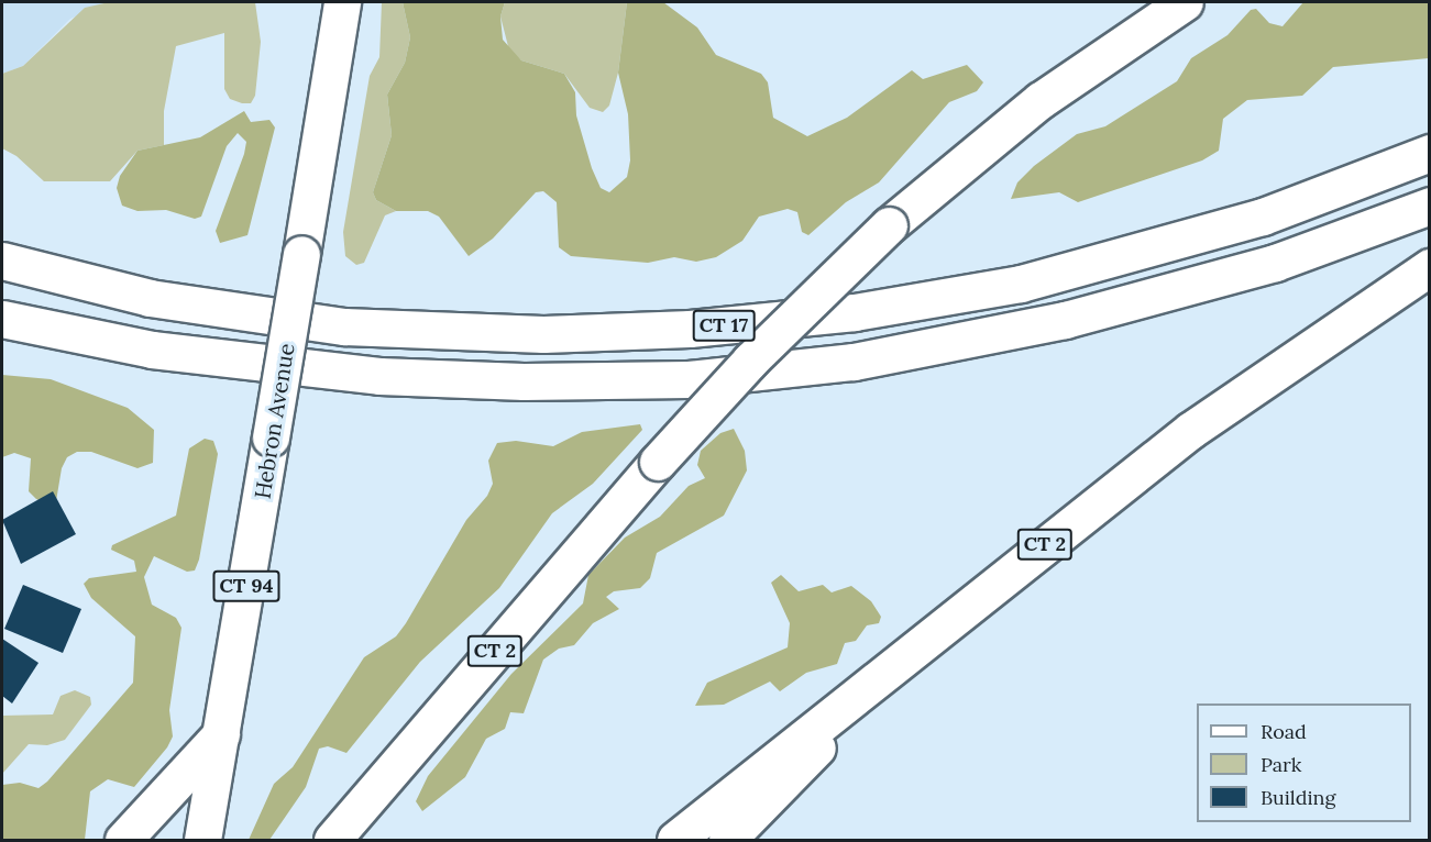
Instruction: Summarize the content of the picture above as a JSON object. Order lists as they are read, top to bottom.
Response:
{
  "streets": {
    "main road": [
      "CT 17",
      "Hebron Avenue",
      "CT 2",
      "CT 94"
    ]
  },
  "legend": ["Road", "Park", "Building"]
}
